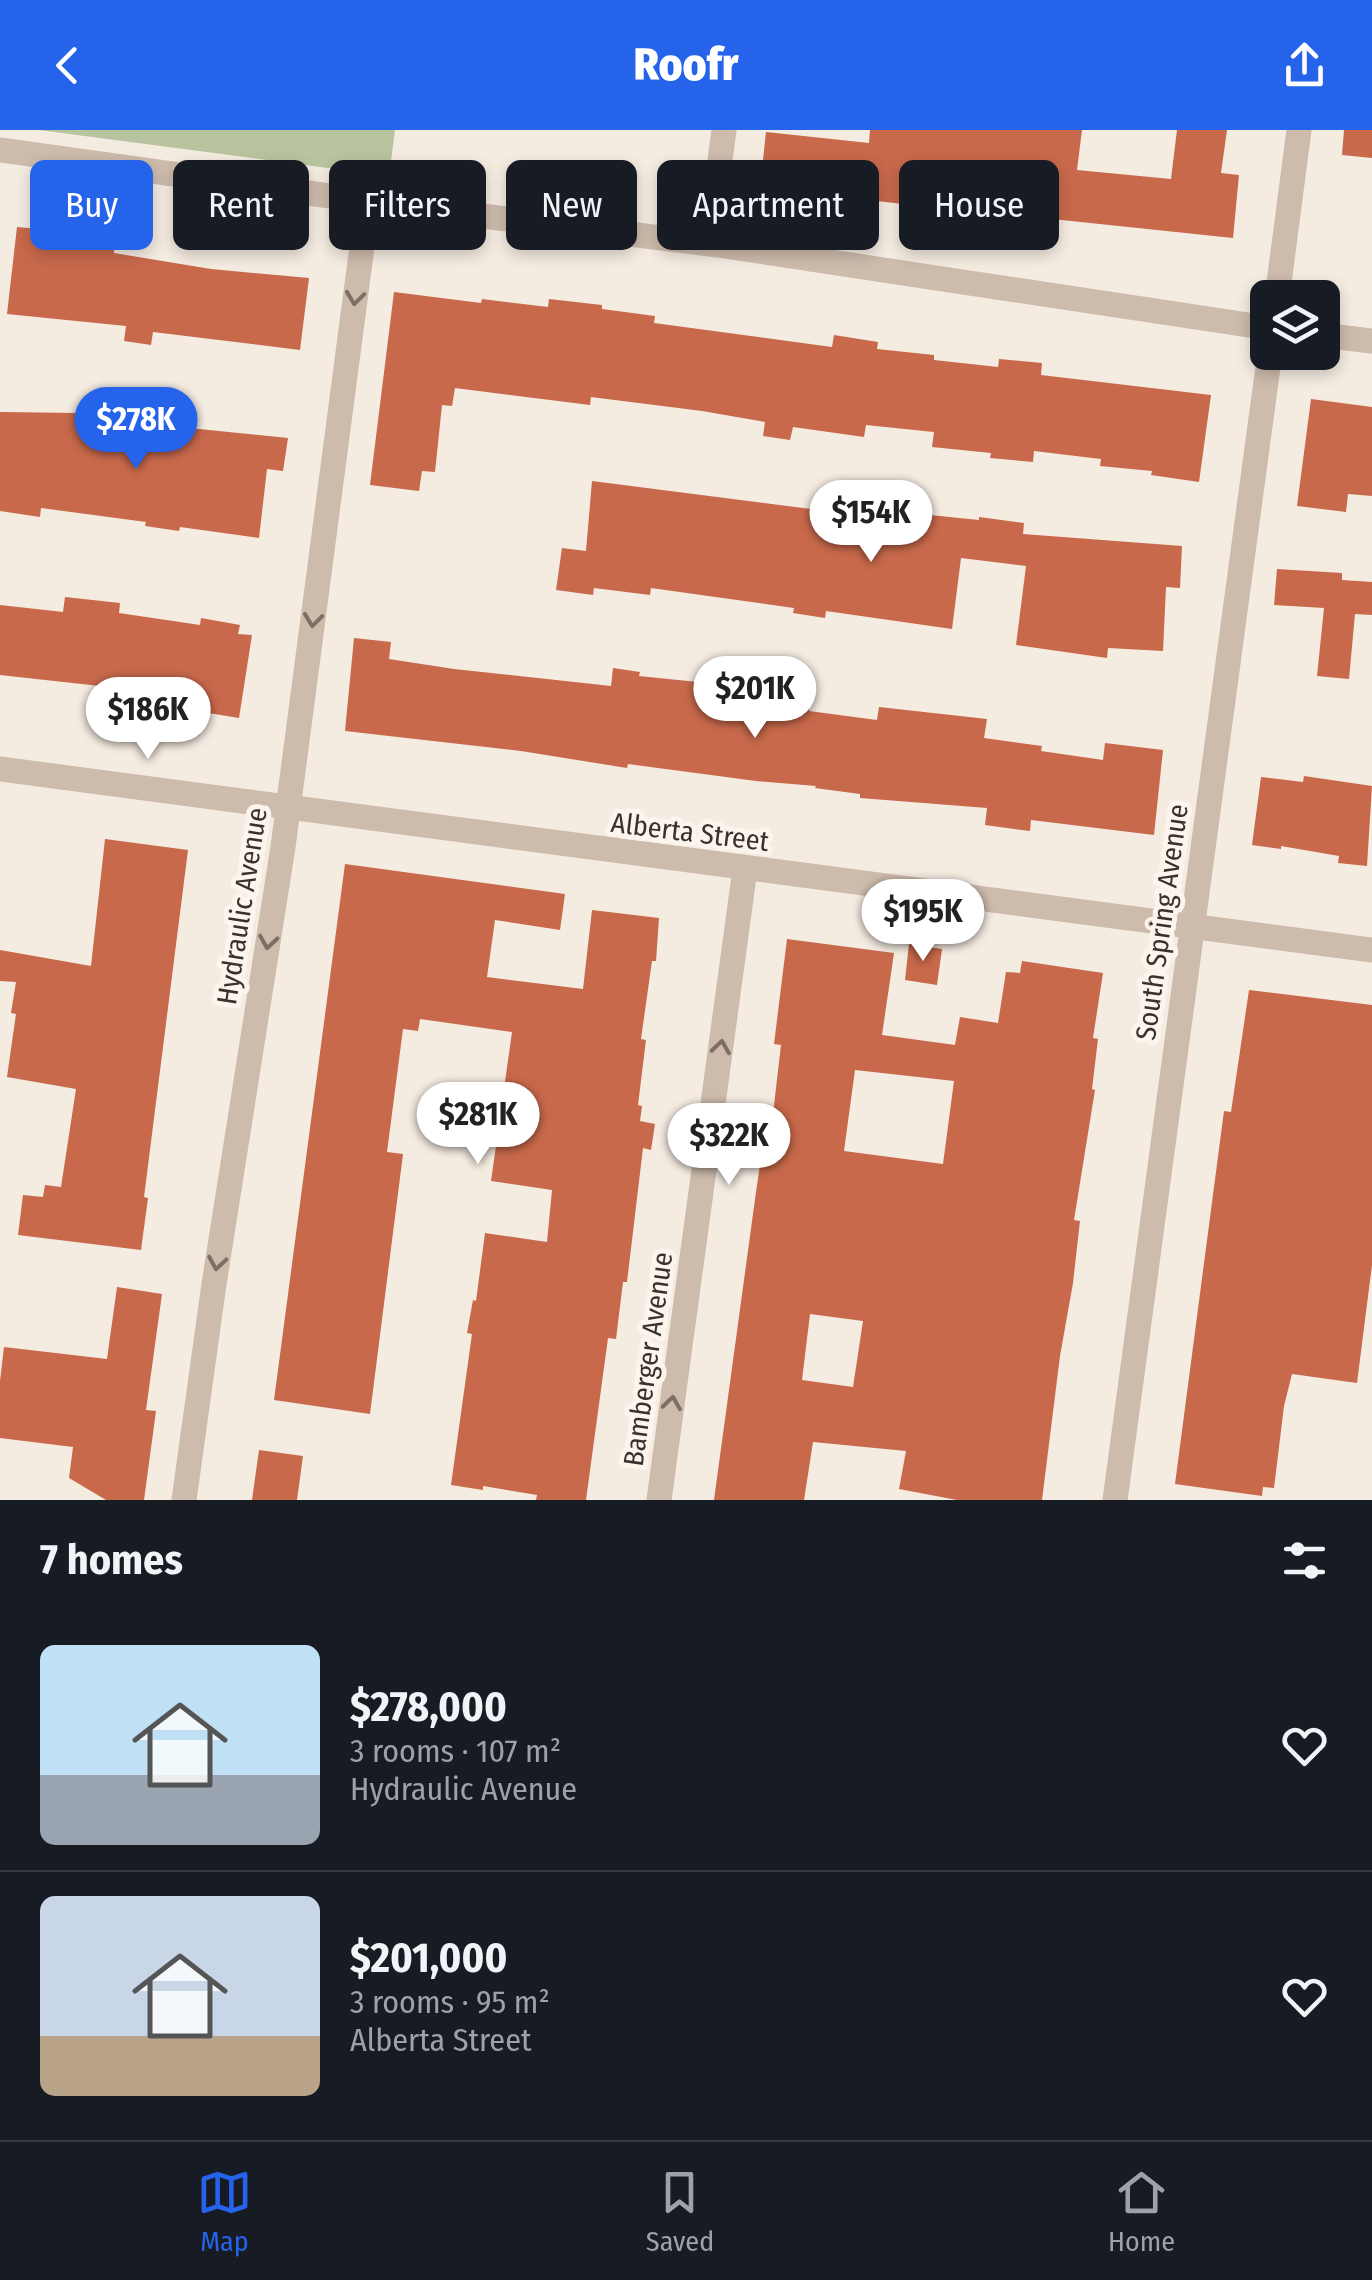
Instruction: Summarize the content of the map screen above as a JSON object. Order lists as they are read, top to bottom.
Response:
{
  "streets": {
    "street": [
      "Alberta Street",
      "Hydraulic Avenue",
      "South Spring Avenue",
      "Bamberger Avenue"
    ]
  },
  "crossings": [
    ["Alberta Street", "Hydraulic Avenue"],
    ["Alberta Street", "South Spring Avenue"],
    ["Alberta Street", "Bamberger Avenue"]
  ],
  "one_way": ["Hydraulic Avenue", "Bamberger Avenue"],
  "page": {
    "header": "Roofr",
    "chip": [
      "Buy",
      "Rent",
      "Filters",
      "New",
      "Apartment",
      "House"
    ],
    "price": [
      "$278K",
      "$154K",
      "$201K",
      "$186K",
      "$195K",
      "$281K",
      "$322K"
    ],
    "heading": "7 homes",
    "list": [
      {
        "name": "$278,000",
        "note": "3 rooms · 107 m² · Hydraulic Avenue"
      },
      {
        "name": "$201,000",
        "note": "3 rooms · 95 m² · Alberta Street"
      }
    ],
    "tabs": ["Map", "Saved", "Home"]
  }
}
